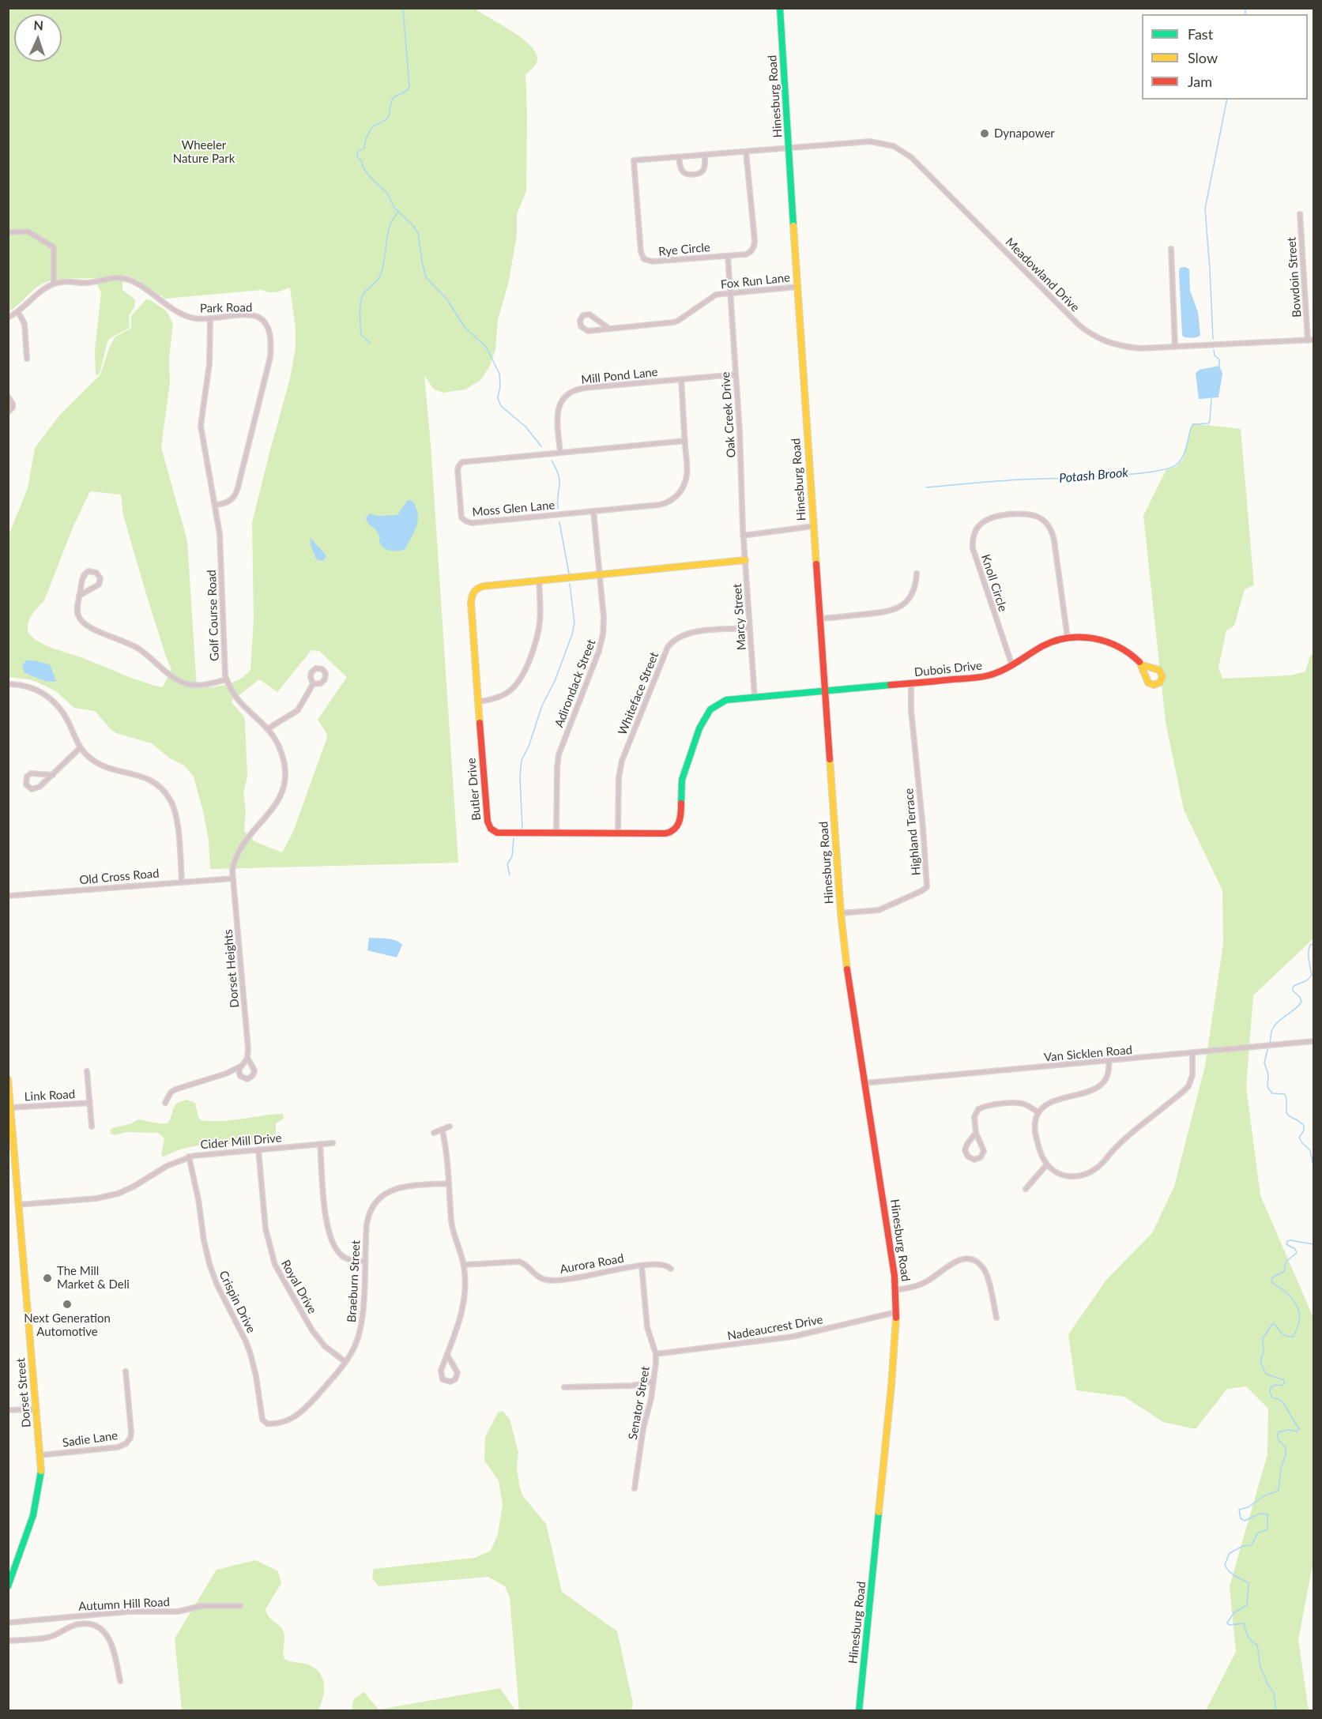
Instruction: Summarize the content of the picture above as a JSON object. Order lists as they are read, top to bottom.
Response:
{
  "streets": {
    "street": [
      "Hinesburg Road",
      "Rye Circle",
      "Meadowland Drive",
      "Bowdoin Street",
      "Fox Run Lane",
      "Park Road",
      "Mill Pond Lane",
      "Oak Creek Drive",
      "Moss Glen Lane",
      "Knoll Circle",
      "Golf Course Road",
      "Marcy Street",
      "Dubois Drive",
      "Adirondack Street",
      "Whiteface Street",
      "Butler Drive",
      "Highland Terrace",
      "Old Cross Road",
      "Dorset Heights",
      "Van Sicklen Road",
      "Link Road",
      "Cider Mill Drive",
      "Aurora Road",
      "Braeburn Street",
      "Royal Drive",
      "Crispin Drive",
      "Nadeaucrest Drive",
      "Dorset Street",
      "Senator Street",
      "Sadie Lane",
      "Autumn Hill Road"
    ]
  },
  "crossings": [
    ["Hinesburg Road", "Rye Circle"],
    ["Hinesburg Road", "Meadowland Drive"],
    ["Hinesburg Road", "Fox Run Lane"],
    ["Hinesburg Road", "Dubois Drive"],
    ["Hinesburg Road", "Butler Drive"],
    ["Hinesburg Road", "Highland Terrace"],
    ["Hinesburg Road", "Van Sicklen Road"],
    ["Hinesburg Road", "Nadeaucrest Drive"],
    ["Rye Circle", "Meadowland Drive"],
    ["Rye Circle", "Oak Creek Drive"],
    ["Meadowland Drive", "Bowdoin Street"],
    ["Fox Run Lane", "Oak Creek Drive"],
    ["Park Road", "Golf Course Road"],
    ["Mill Pond Lane", "Oak Creek Drive"],
    ["Mill Pond Lane", "Moss Glen Lane"],
    ["Oak Creek Drive", "Marcy Street"],
    ["Moss Glen Lane", "Adirondack Street"],
    ["Knoll Circle", "Dubois Drive"],
    ["Golf Course Road", "Old Cross Road"],
    ["Golf Course Road", "Dorset Heights"],
    ["Marcy Street", "Whiteface Street"],
    ["Marcy Street", "Butler Drive"],
    ["Dubois Drive", "Butler Drive"],
    ["Dubois Drive", "Highland Terrace"],
    ["Adirondack Street", "Butler Drive"],
    ["Whiteface Street", "Butler Drive"],
    ["Old Cross Road", "Dorset Heights"],
    ["Link Road", "Dorset Street"],
    ["Cider Mill Drive", "Royal Drive"],
    ["Cider Mill Drive", "Crispin Drive"],
    ["Cider Mill Drive", "Dorset Street"],
    ["Aurora Road", "Senator Street"],
    ["Braeburn Street", "Royal Drive"],
    ["Braeburn Street", "Crispin Drive"],
    ["Nadeaucrest Drive", "Senator Street"],
    ["Dorset Street", "Sadie Lane"]
  ],
  "water": ["Potash Brook"],
  "parks": ["Wheeler Nature Park"],
  "places": ["Dynapower", "The Mill Market & Deli", "Next Generation Automotive"],
  "legend": ["Fast", "Slow", "Jam"],
  "north": "top"
}
